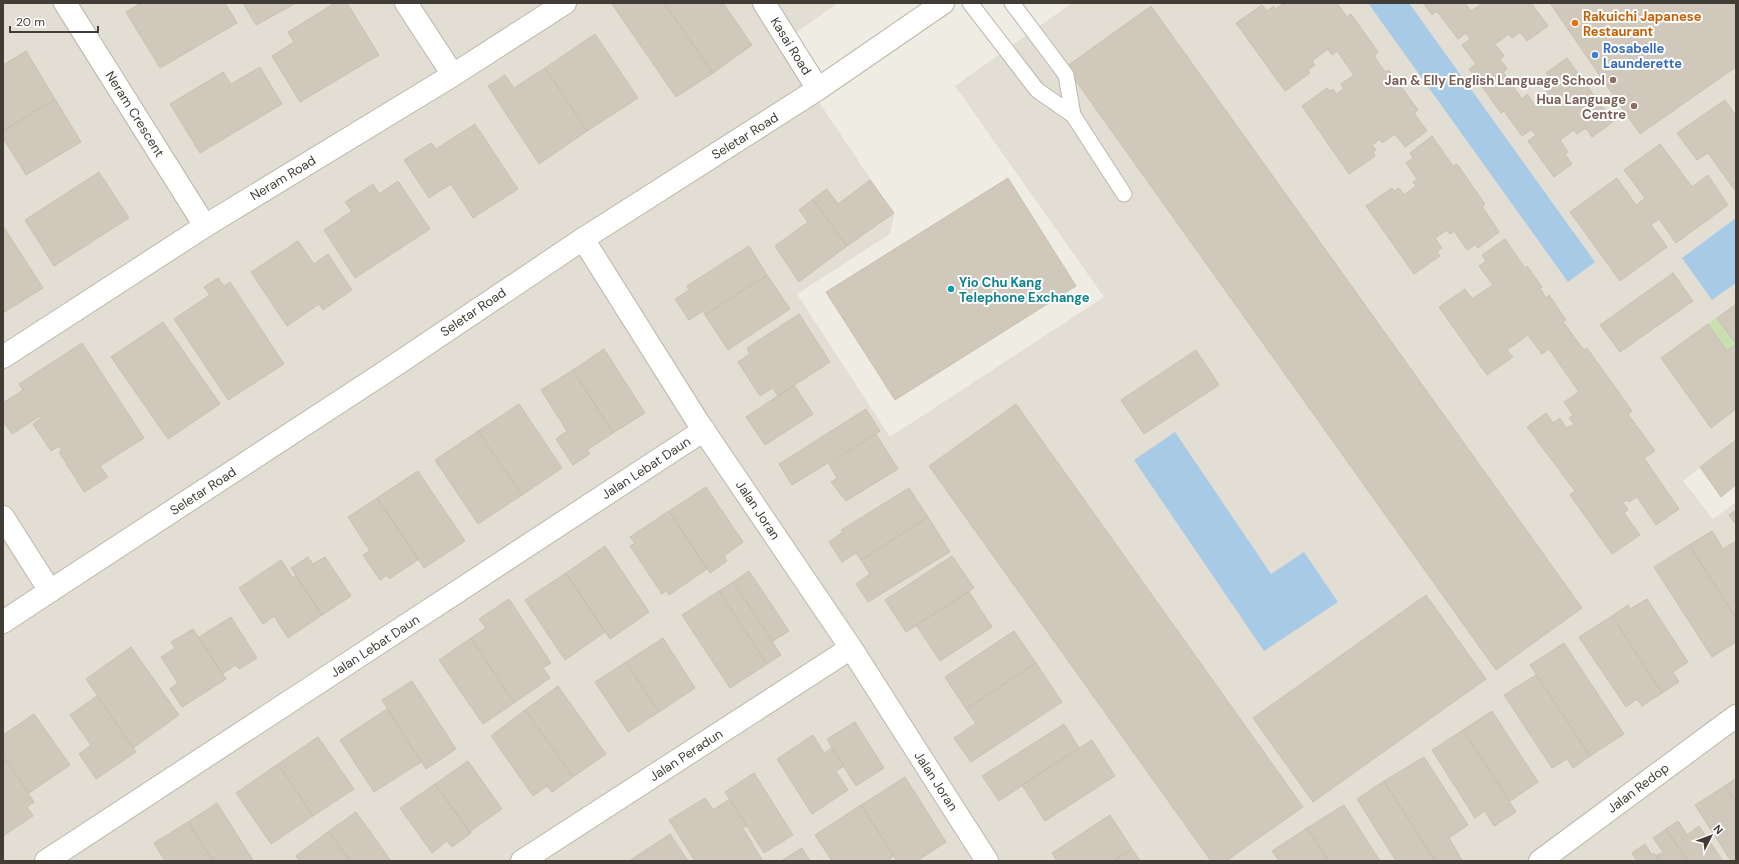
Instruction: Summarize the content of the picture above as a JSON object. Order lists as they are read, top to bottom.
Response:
{
  "streets": {
    "street": [
      "Kasai Road",
      "Neram Crescent",
      "Seletar Road",
      "Neram Road",
      "Jalan Lebat Daun",
      "Jalan Joran",
      "Jalan Peradun",
      "Jalan Redop"
    ]
  },
  "crossings": [
    ["Kasai Road", "Seletar Road"],
    ["Neram Crescent", "Neram Road"],
    ["Seletar Road", "Jalan Joran"],
    ["Jalan Lebat Daun", "Jalan Joran"],
    ["Jalan Joran", "Jalan Peradun"]
  ],
  "places": [
    "Rakuichi Japanese Restaurant",
    "Rosabelle Launderette",
    "Jan & Elly English Language School",
    "Hua Language Centre",
    "Yio Chu Kang Telephone Exchange"
  ],
  "scale_bar": "20 m",
  "north": "top right"
}
